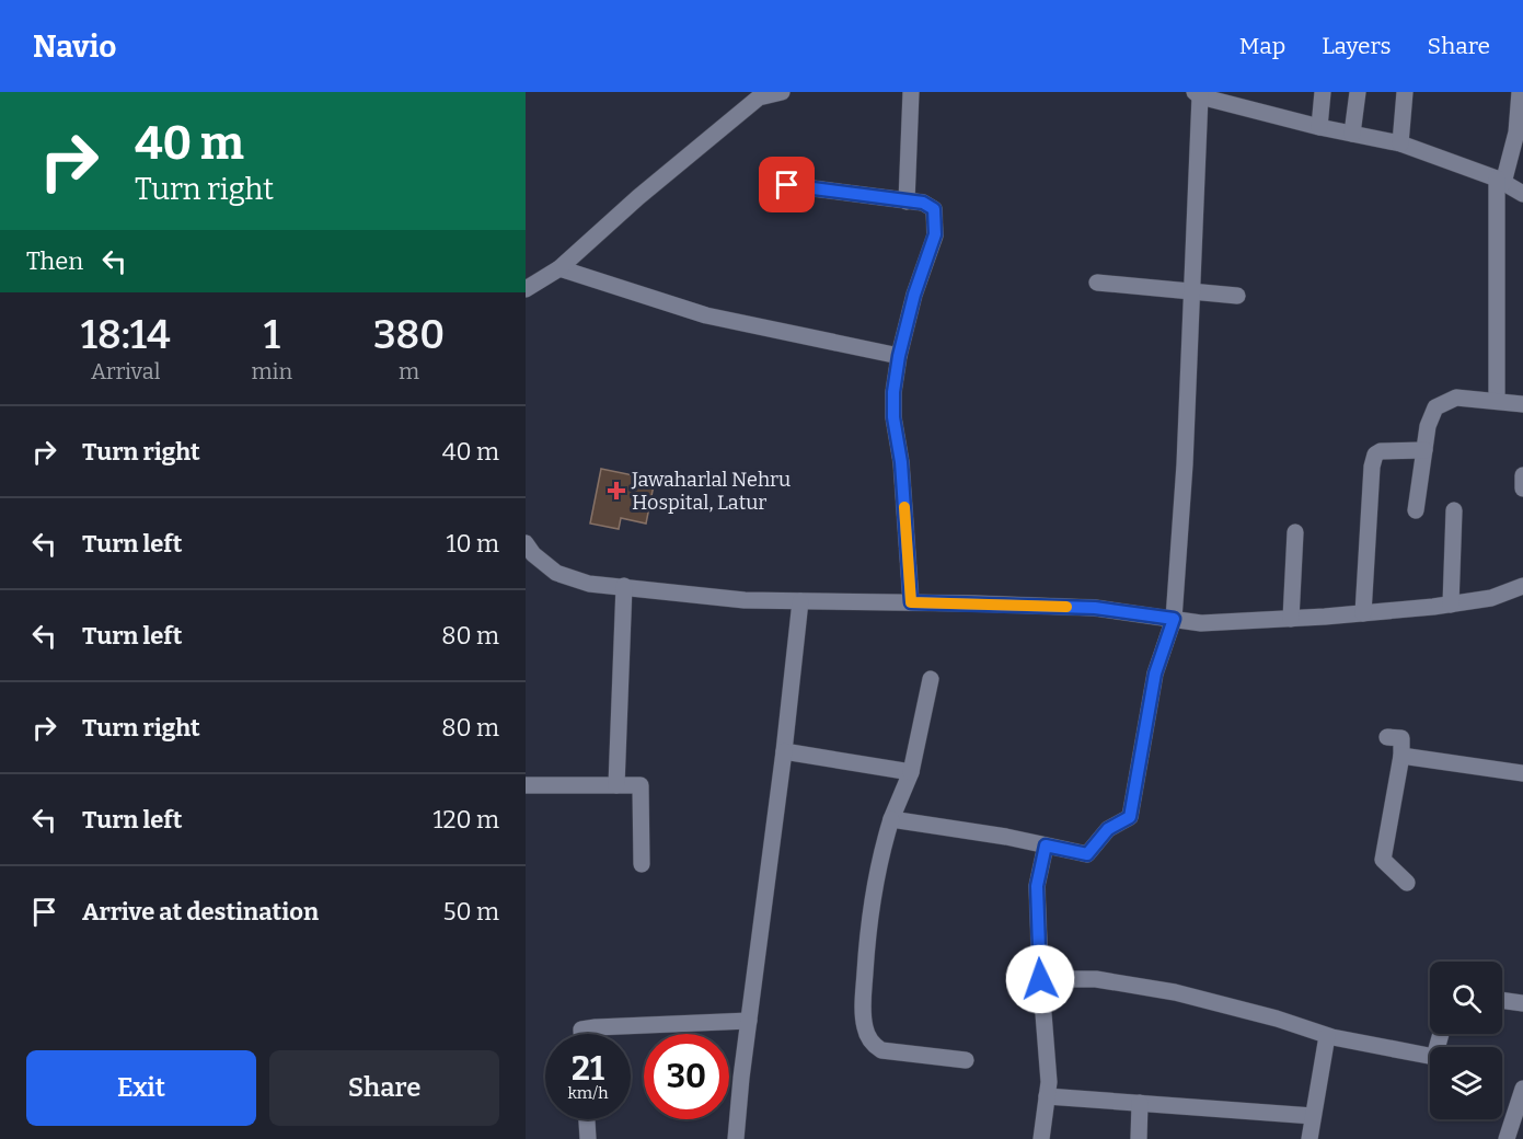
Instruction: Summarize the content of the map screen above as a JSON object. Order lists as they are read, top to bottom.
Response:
{
  "places": {
    "health": ["Jawaharlal Nehru Hospital, Latur"]
  },
  "page": {
    "header": "Navio",
    "nav": ["Map", "Layers", "Share"],
    "turn": ["40 m", "Turn right"],
    "then": "Then",
    "eta": [
      "18:14",
      "Arrival",
      "1",
      "min",
      "380",
      "m"
    ],
    "list": [
      {
        "name": "Turn right",
        "value": "40 m"
      },
      {
        "name": "Turn left",
        "value": "10 m"
      },
      {
        "name": "Turn left",
        "value": "80 m"
      },
      {
        "name": "Turn right",
        "value": "80 m"
      },
      {
        "name": "Turn left",
        "value": "120 m"
      },
      {
        "name": "Arrive at destination",
        "value": "50 m"
      }
    ],
    "speed": "21 km/h",
    "limit": "30",
    "buttons": ["Exit", "Share"]
  }
}
